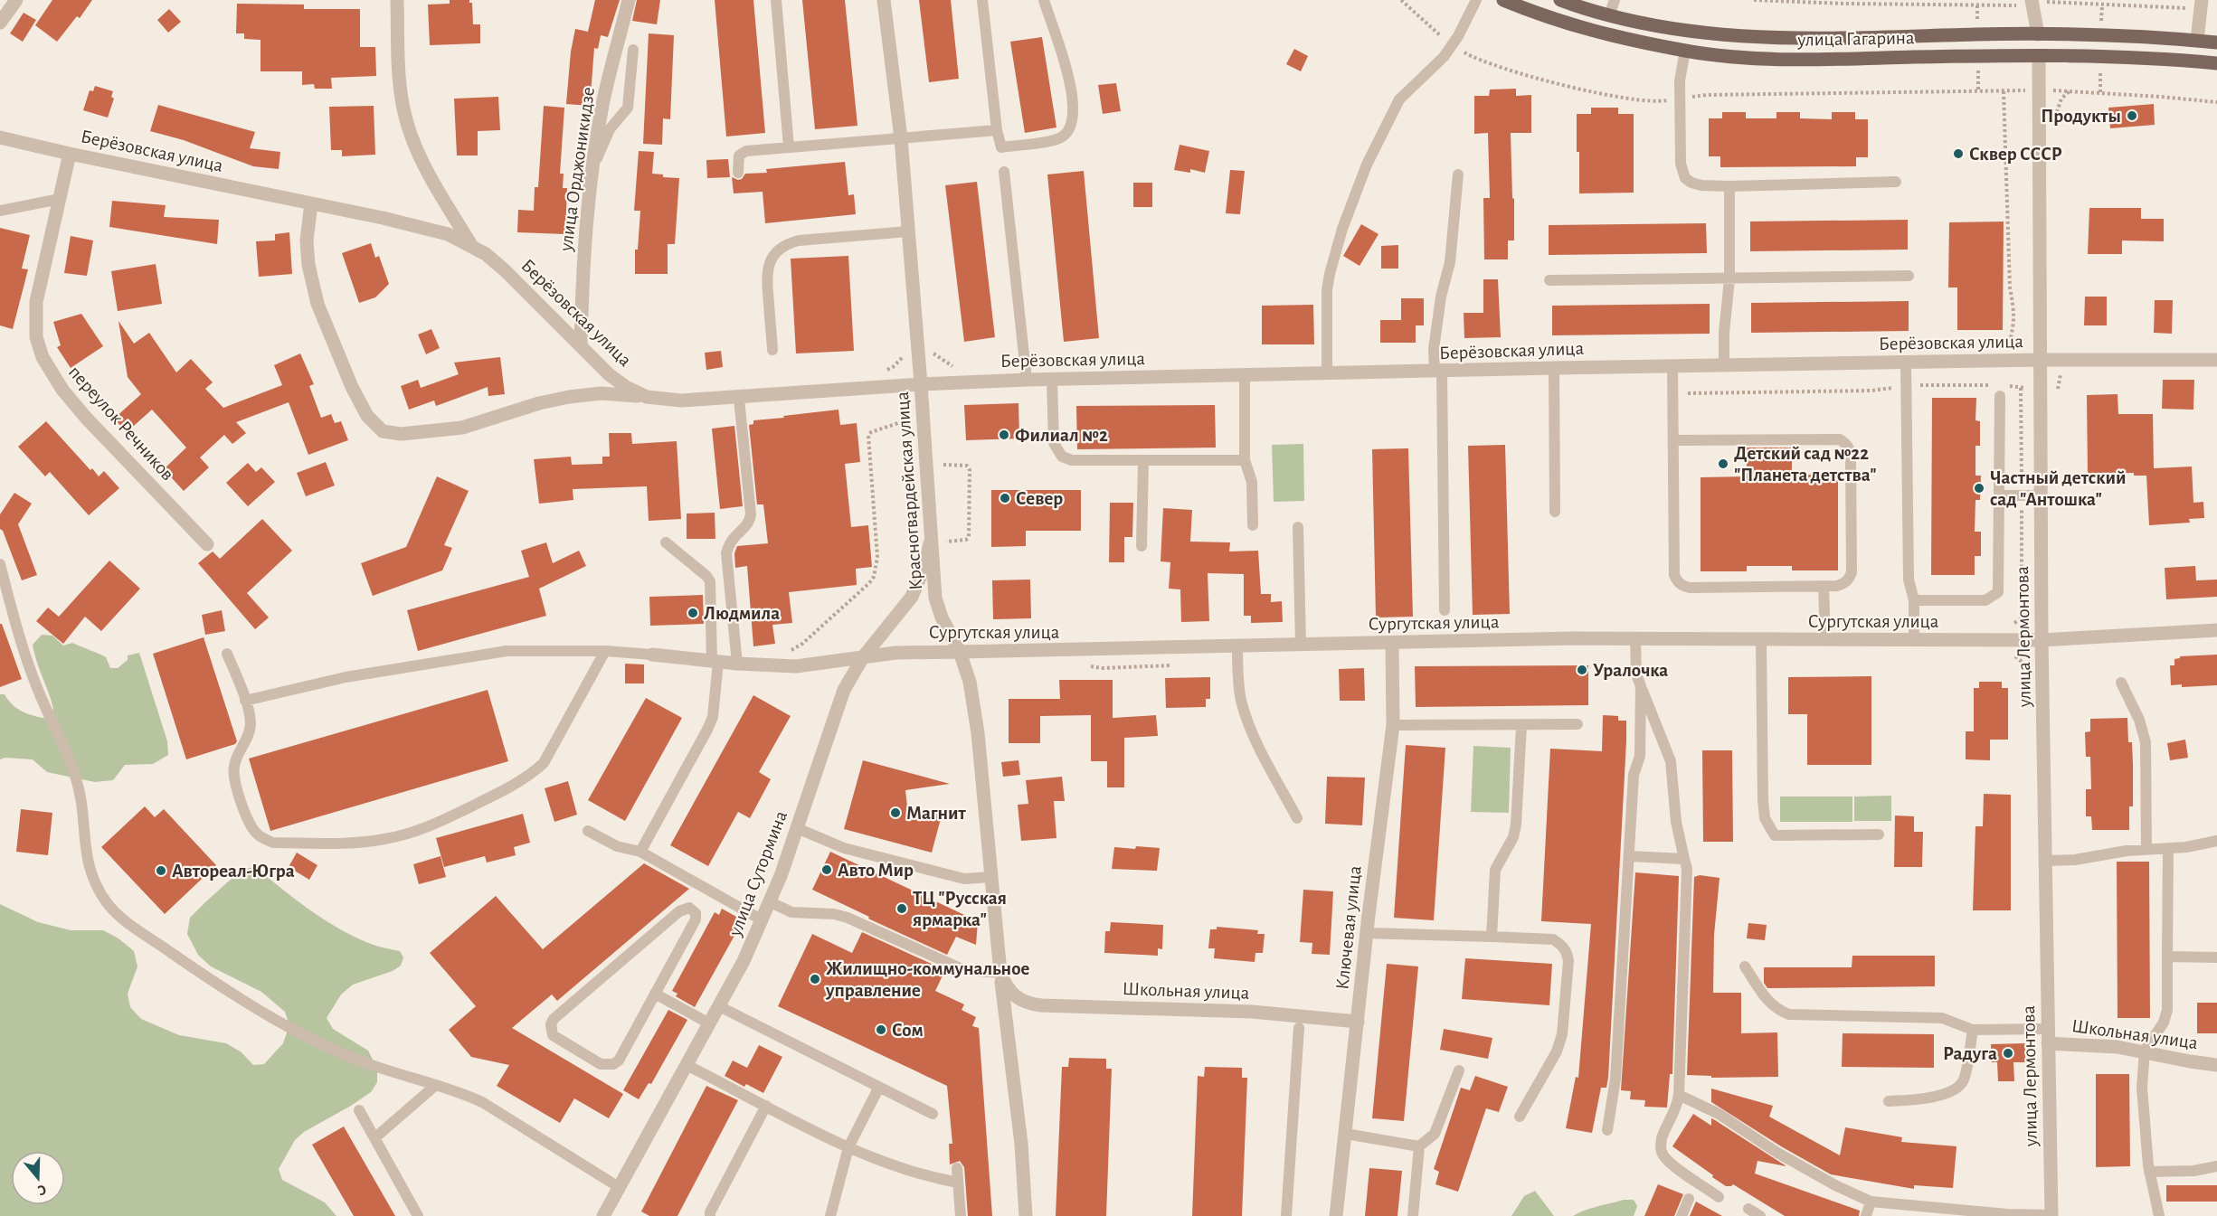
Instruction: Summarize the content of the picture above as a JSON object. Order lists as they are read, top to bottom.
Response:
{
  "streets": {
    "main road": ["улица Гагарина"],
    "street": [
      "Берёзовская улица",
      "улица Орджоникидзе",
      "переулок Речников",
      "Красногвардейская улица",
      "Сургутская улица",
      "улица Лермонтова",
      "улица Сутормина",
      "Ключевая улица",
      "Школьная улица"
    ]
  },
  "crossings": [
    ["улица Гагарина", "улица Лермонтова"],
    ["Берёзовская улица", "улица Орджоникидзе"],
    ["Берёзовская улица", "переулок Речников"],
    ["Берёзовская улица", "Красногвардейская улица"],
    ["Берёзовская улица", "улица Лермонтова"],
    ["Красногвардейская улица", "Сургутская улица"],
    ["Красногвардейская улица", "улица Сутормина"],
    ["Красногвардейская улица", "Школьная улица"],
    ["Сургутская улица", "улица Лермонтова"],
    ["Сургутская улица", "улица Сутормина"],
    ["Сургутская улица", "Ключевая улица"],
    ["улица Лермонтова", "Школьная улица"],
    ["Ключевая улица", "Школьная улица"]
  ],
  "places": [
    "Продукты",
    "Сквер СССР",
    "Филиал №2",
    "Детский сад №22 \"Планета детства\"",
    "Частный детский сад \"Антошка\"",
    "Север",
    "Людмила",
    "Уралочка",
    "Магнит",
    "Авто Мир",
    "Автореал-Югра",
    "ТЦ \"Русская ярмарка\"",
    "Жилищно-коммунальное управление",
    "Сом",
    "Радуга"
  ],
  "north": "bottom"
}
